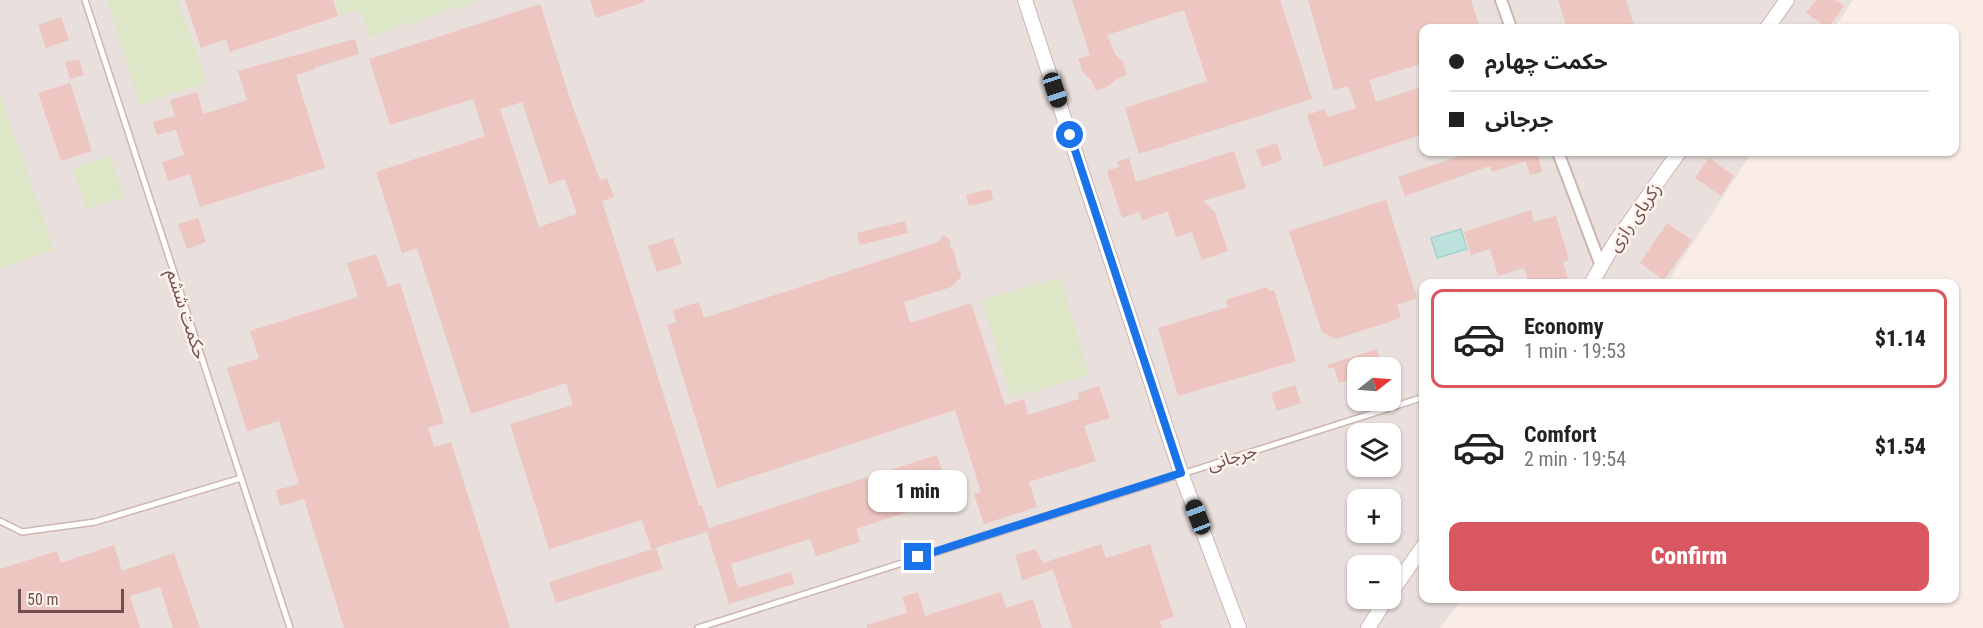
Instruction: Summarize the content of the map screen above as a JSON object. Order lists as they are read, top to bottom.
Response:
{
  "streets": {
    "street": ["زکریای رازی"],
    "lane": ["حکمت ششم", "جرجانی"]
  },
  "scale_bar": "50 m",
  "north": "right",
  "page": {
    "banner": ["حکمت چهارم", "جرجانی"],
    "list": [
      {
        "name": "Economy",
        "note": "1 min · 19:53",
        "value": "$1.14"
      },
      {
        "name": "Comfort",
        "note": "2 min · 19:54",
        "value": "$1.54"
      }
    ],
    "map_buttons": ["+", "−"],
    "bubble": "1 min",
    "buttons": "Confirm",
    "scale": "50 m"
  }
}
